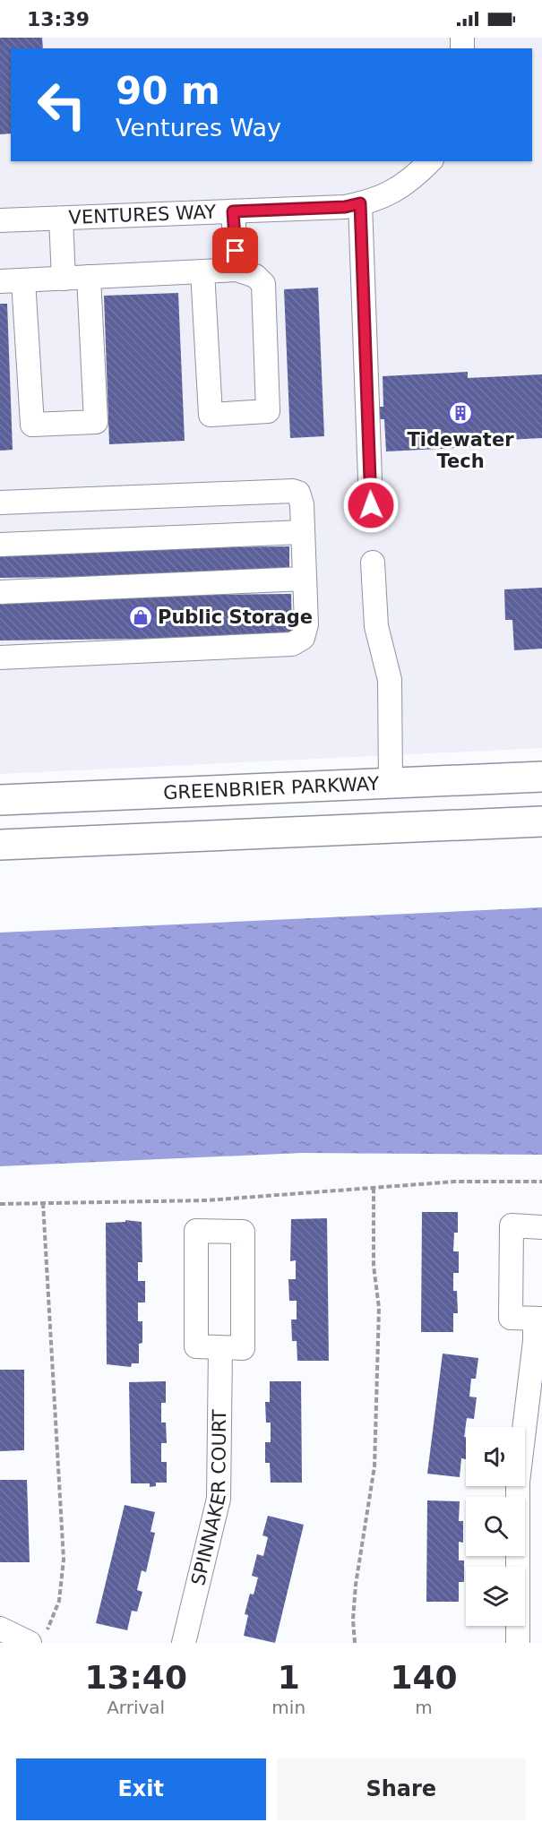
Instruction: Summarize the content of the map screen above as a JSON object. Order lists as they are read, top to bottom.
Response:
{
  "streets": {
    "main road": ["GREENBRIER PARKWAY"],
    "street": ["VENTURES WAY", "SPINNAKER COURT"]
  },
  "places": {
    "building": ["Tidewater Tech"],
    "shop": ["Public Storage"]
  },
  "page": {
    "status": "13:39",
    "turn": ["90 m", "Ventures Way"],
    "eta": [
      "13:40",
      "Arrival",
      "1",
      "min",
      "140",
      "m"
    ],
    "buttons": ["Exit", "Share"]
  }
}
